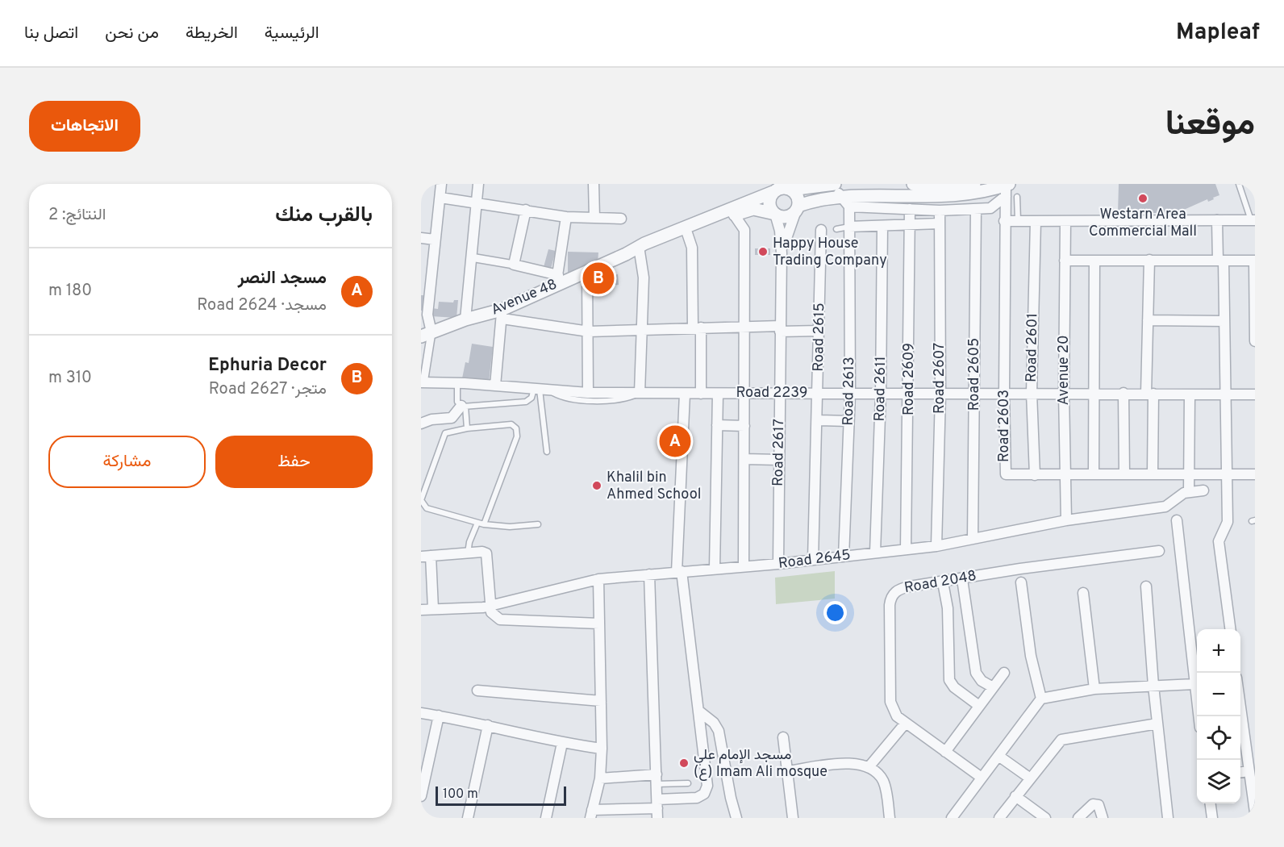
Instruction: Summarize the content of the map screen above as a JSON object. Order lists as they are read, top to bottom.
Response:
{
  "streets": {
    "street": [
      "Avenue 48",
      "Road 2615",
      "Road 2601",
      "Avenue 20",
      "Road 2605",
      "Road 2607",
      "Road 2609",
      "Road 2611",
      "Road 2613",
      "Road 2239",
      "Road 2603",
      "Road 2617",
      "Road 2645",
      "Road 2048"
    ]
  },
  "crossings": [
    ["Avenue 48", "Road 2603"],
    ["Avenue 48", "Road 2617"],
    ["Road 2615", "Road 2239"],
    ["Road 2615", "Road 2645"],
    ["Road 2601", "Road 2239"],
    ["Road 2601", "Road 2603"],
    ["Avenue 20", "Road 2239"],
    ["Avenue 20", "Road 2603"],
    ["Avenue 20", "Road 2645"],
    ["Road 2605", "Road 2239"],
    ["Road 2605", "Road 2645"],
    ["Road 2607", "Road 2239"],
    ["Road 2607", "Road 2645"],
    ["Road 2609", "Road 2239"],
    ["Road 2609", "Road 2645"],
    ["Road 2611", "Road 2239"],
    ["Road 2611", "Road 2645"],
    ["Road 2613", "Road 2239"],
    ["Road 2613", "Road 2645"],
    ["Road 2239", "Road 2603"],
    ["Road 2239", "Road 2617"],
    ["Road 2617", "Road 2645"]
  ],
  "places": [
    "Westarn Area Commercial Mall",
    "Happy House Trading Company",
    "Khalil bin Ahmed School",
    "مسجد الإمام علي (ع) Imam Ali mosque"
  ],
  "scale_bar": "100 m",
  "page": {
    "header": "Mapleaf",
    "nav": [
      "الرئيسية",
      "الخريطة",
      "من نحن",
      "اتصل بنا"
    ],
    "title": "موقعنا",
    "buttons": [
      "الاتجاهات",
      ["حفظ", "مشاركة"]
    ],
    "heading": ["بالقرب منك", "النتائج: 2"],
    "list": [
      {
        "mark": "A",
        "name": "مسجد النصر",
        "note": "مسجد · Road 2624",
        "value": "180 m"
      },
      {
        "mark": "B",
        "name": "Ephuria Decor",
        "note": "متجر · Road 2627",
        "value": "310 m"
      }
    ],
    "pins": ["B", "A"],
    "map_buttons": ["+", "−"],
    "scale": "100 m"
  }
}
